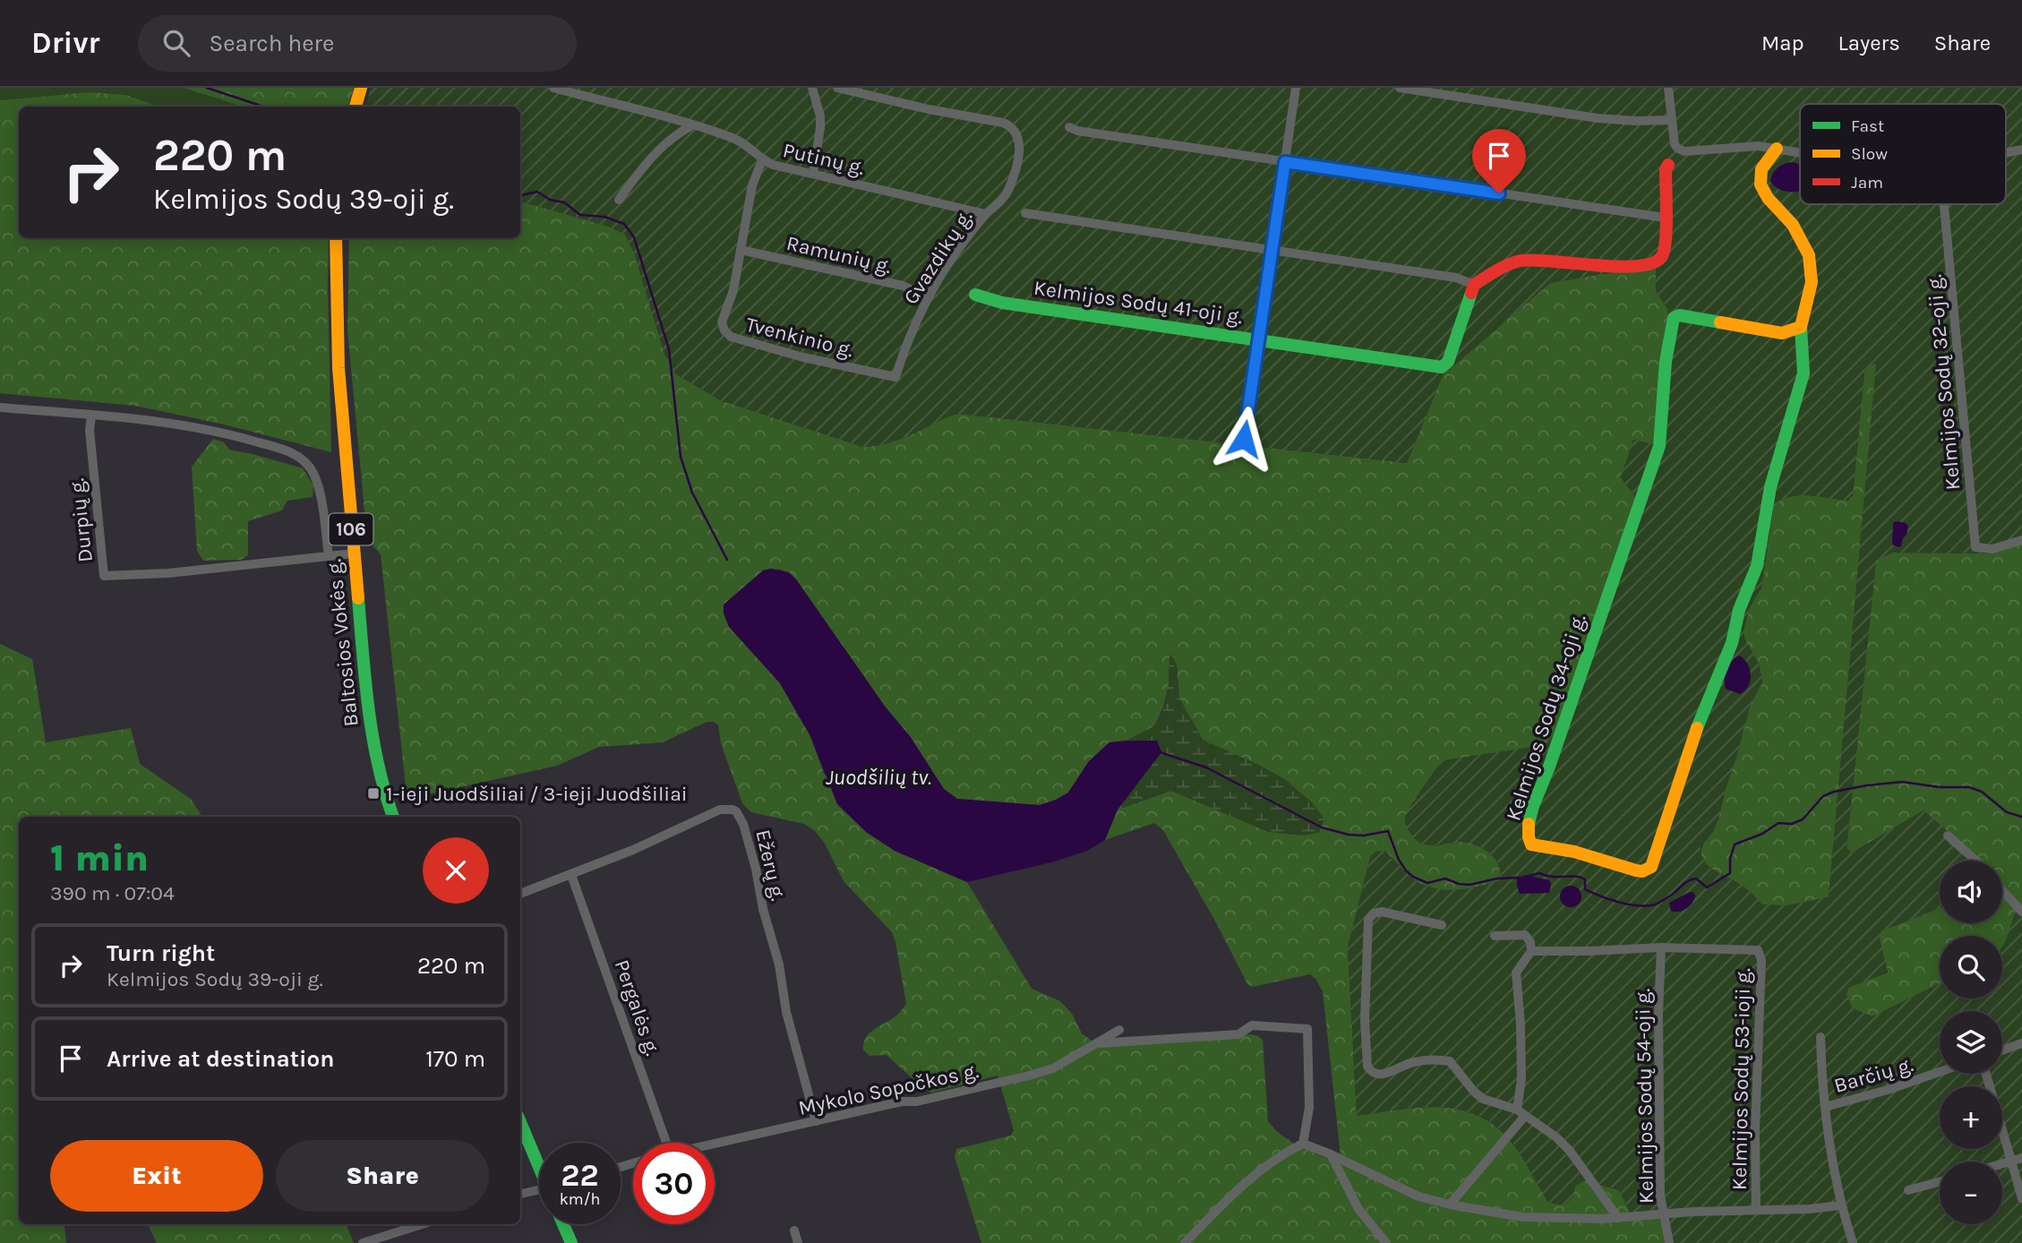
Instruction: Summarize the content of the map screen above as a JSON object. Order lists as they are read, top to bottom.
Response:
{
  "streets": {
    "street": [
      "Putinų g.",
      "Ramunių g.",
      "Gvazdikų g.",
      "Kelmijos Sodų 41-oji g.",
      "Tvenkinio g.",
      "Kelmijos Sodų 32-oji g.",
      "Durpių g.",
      "106",
      "Baltosios Vokės g.",
      "Kelmijos Sodų 34-oji g.",
      "Ežerų g.",
      "Pergalės g.",
      "Barčių g.",
      "Kelmijos Sodų 53-ioji g.",
      "Mykolo Sopočkos g.",
      "Kelmijos Sodų 54-oji g."
    ]
  },
  "crossings": [
    ["Putinų g.", "Gvazdikų g."],
    ["Putinų g.", "Tvenkinio g."],
    ["Ramunių g.", "Gvazdikų g."],
    ["Ramunių g.", "Tvenkinio g."],
    ["Gvazdikų g.", "Tvenkinio g."],
    ["Durpių g.", "Baltosios Vokės g."],
    ["Ežerų g.", "Pergalės g."],
    ["Ežerų g.", "Mykolo Sopočkos g."],
    ["Kelmijos Sodų 53-ioji g.", "Kelmijos Sodų 54-oji g."]
  ],
  "water": ["Juodšilių tv."],
  "places": {
    "transit": ["1-ieji Juodšiliai / 3-ieji Juodšiliai"]
  },
  "legend": ["Fast", "Slow", "Jam"],
  "page": {
    "header": "Drivr",
    "search": "Search here",
    "nav": ["Map", "Layers", "Share"],
    "turn": ["220 m", "Kelmijos Sodų 39-oji g."],
    "heading": ["1 min", "390 m · 07:04"],
    "map_buttons": ["+", "−"],
    "list": [
      {
        "name": "Turn right",
        "note": "Kelmijos Sodų 39-oji g.",
        "value": "220 m"
      },
      {
        "name": "Arrive at destination",
        "value": "170 m"
      }
    ],
    "buttons": ["Exit", "Share"],
    "speed": "22 km/h",
    "limit": "30"
  }
}
